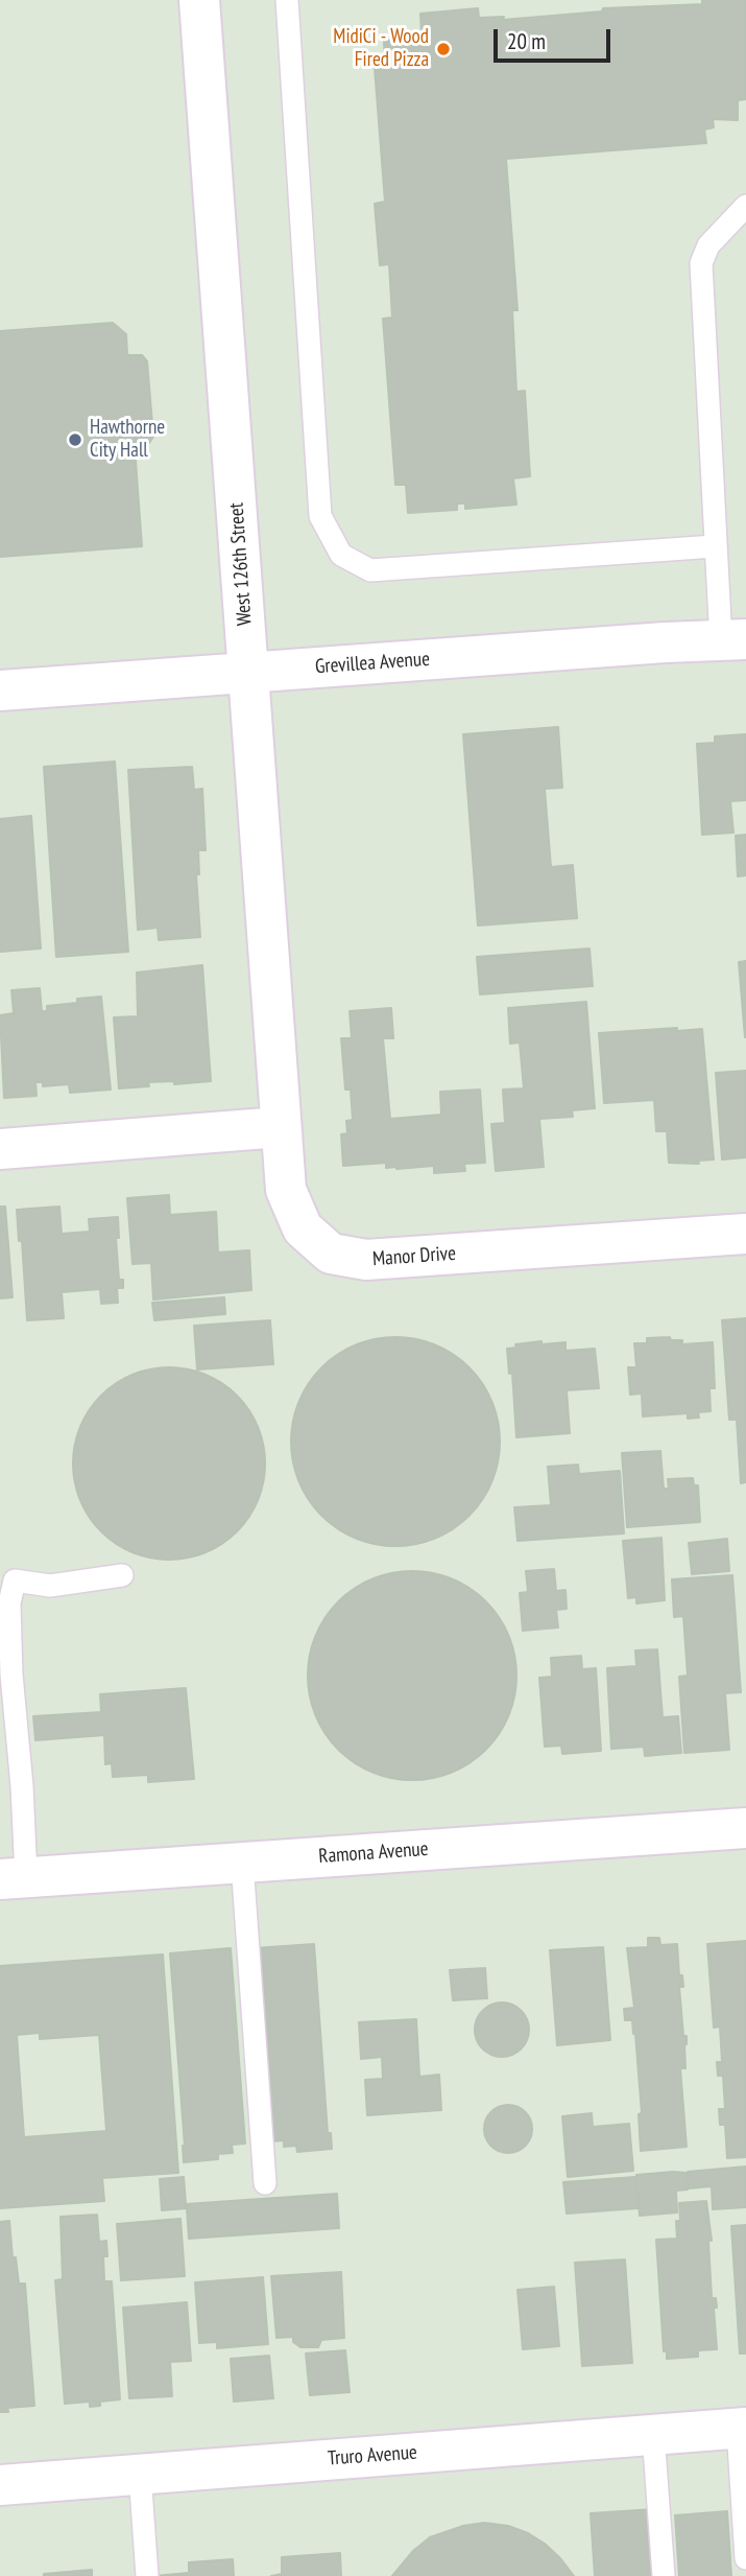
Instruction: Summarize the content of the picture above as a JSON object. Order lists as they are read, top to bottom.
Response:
{
  "streets": {
    "street": [
      "West 126th Street",
      "Grevillea Avenue",
      "Manor Drive",
      "Ramona Avenue",
      "Truro Avenue"
    ]
  },
  "crossings": [
    ["West 126th Street", "Grevillea Avenue"],
    ["West 126th Street", "Manor Drive"]
  ],
  "places": ["MidiCi - Wood Fired Pizza", "Hawthorne City Hall"],
  "scale_bar": "20 m"
}
